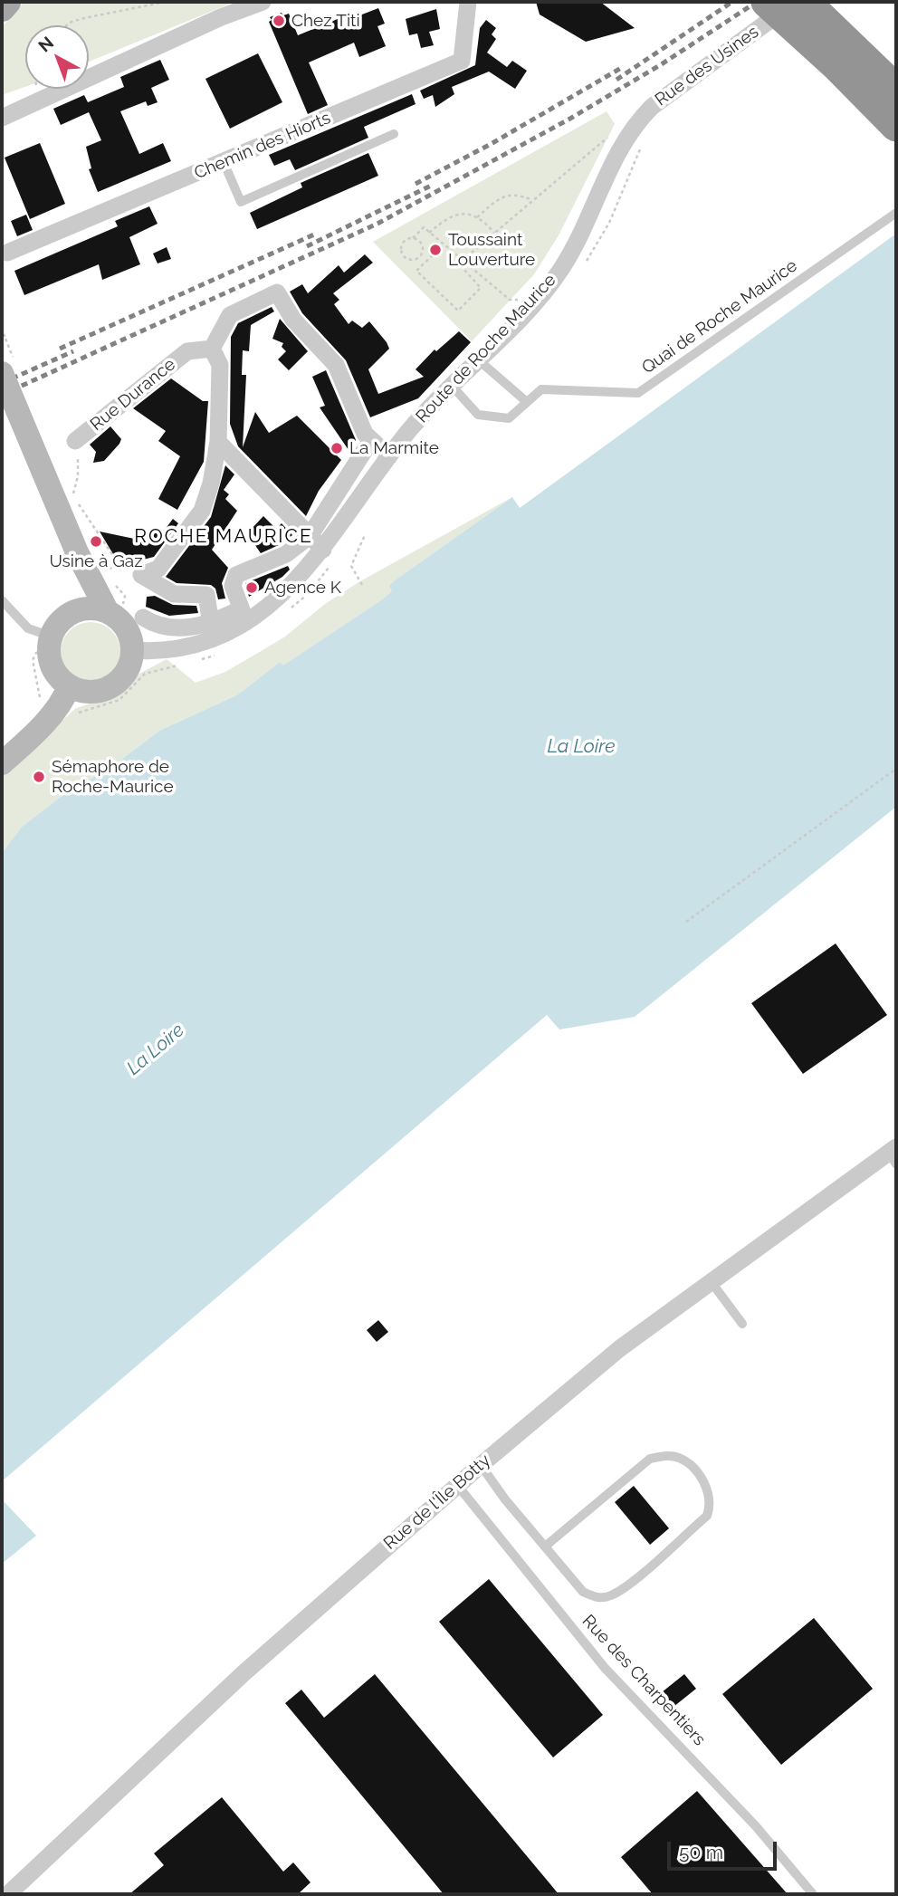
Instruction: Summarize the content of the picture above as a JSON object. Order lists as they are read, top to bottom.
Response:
{
  "streets": {
    "street": [
      "Rue des Usines",
      "Chemin des Hiorts",
      "Route de Roche Maurice",
      "Rue Durance",
      "Rue de l'Île Botty"
    ],
    "lane": ["Quai de Roche Maurice", "Rue des Charpentiers"]
  },
  "crossings": [
    ["Rue des Usines", "Route de Roche Maurice"],
    ["Quai de Roche Maurice", "Route de Roche Maurice"],
    ["Rue de l'Île Botty", "Rue des Charpentiers"]
  ],
  "districts": ["ROCHE MAURICE"],
  "water": ["La Loire"],
  "places": [
    "Chez Titi",
    "Toussaint Louverture",
    "La Marmite",
    "Usine à Gaz",
    "Agence K",
    "Sémaphore de Roche-Maurice"
  ],
  "scale_bar": "50 m",
  "north": "top left"
}
